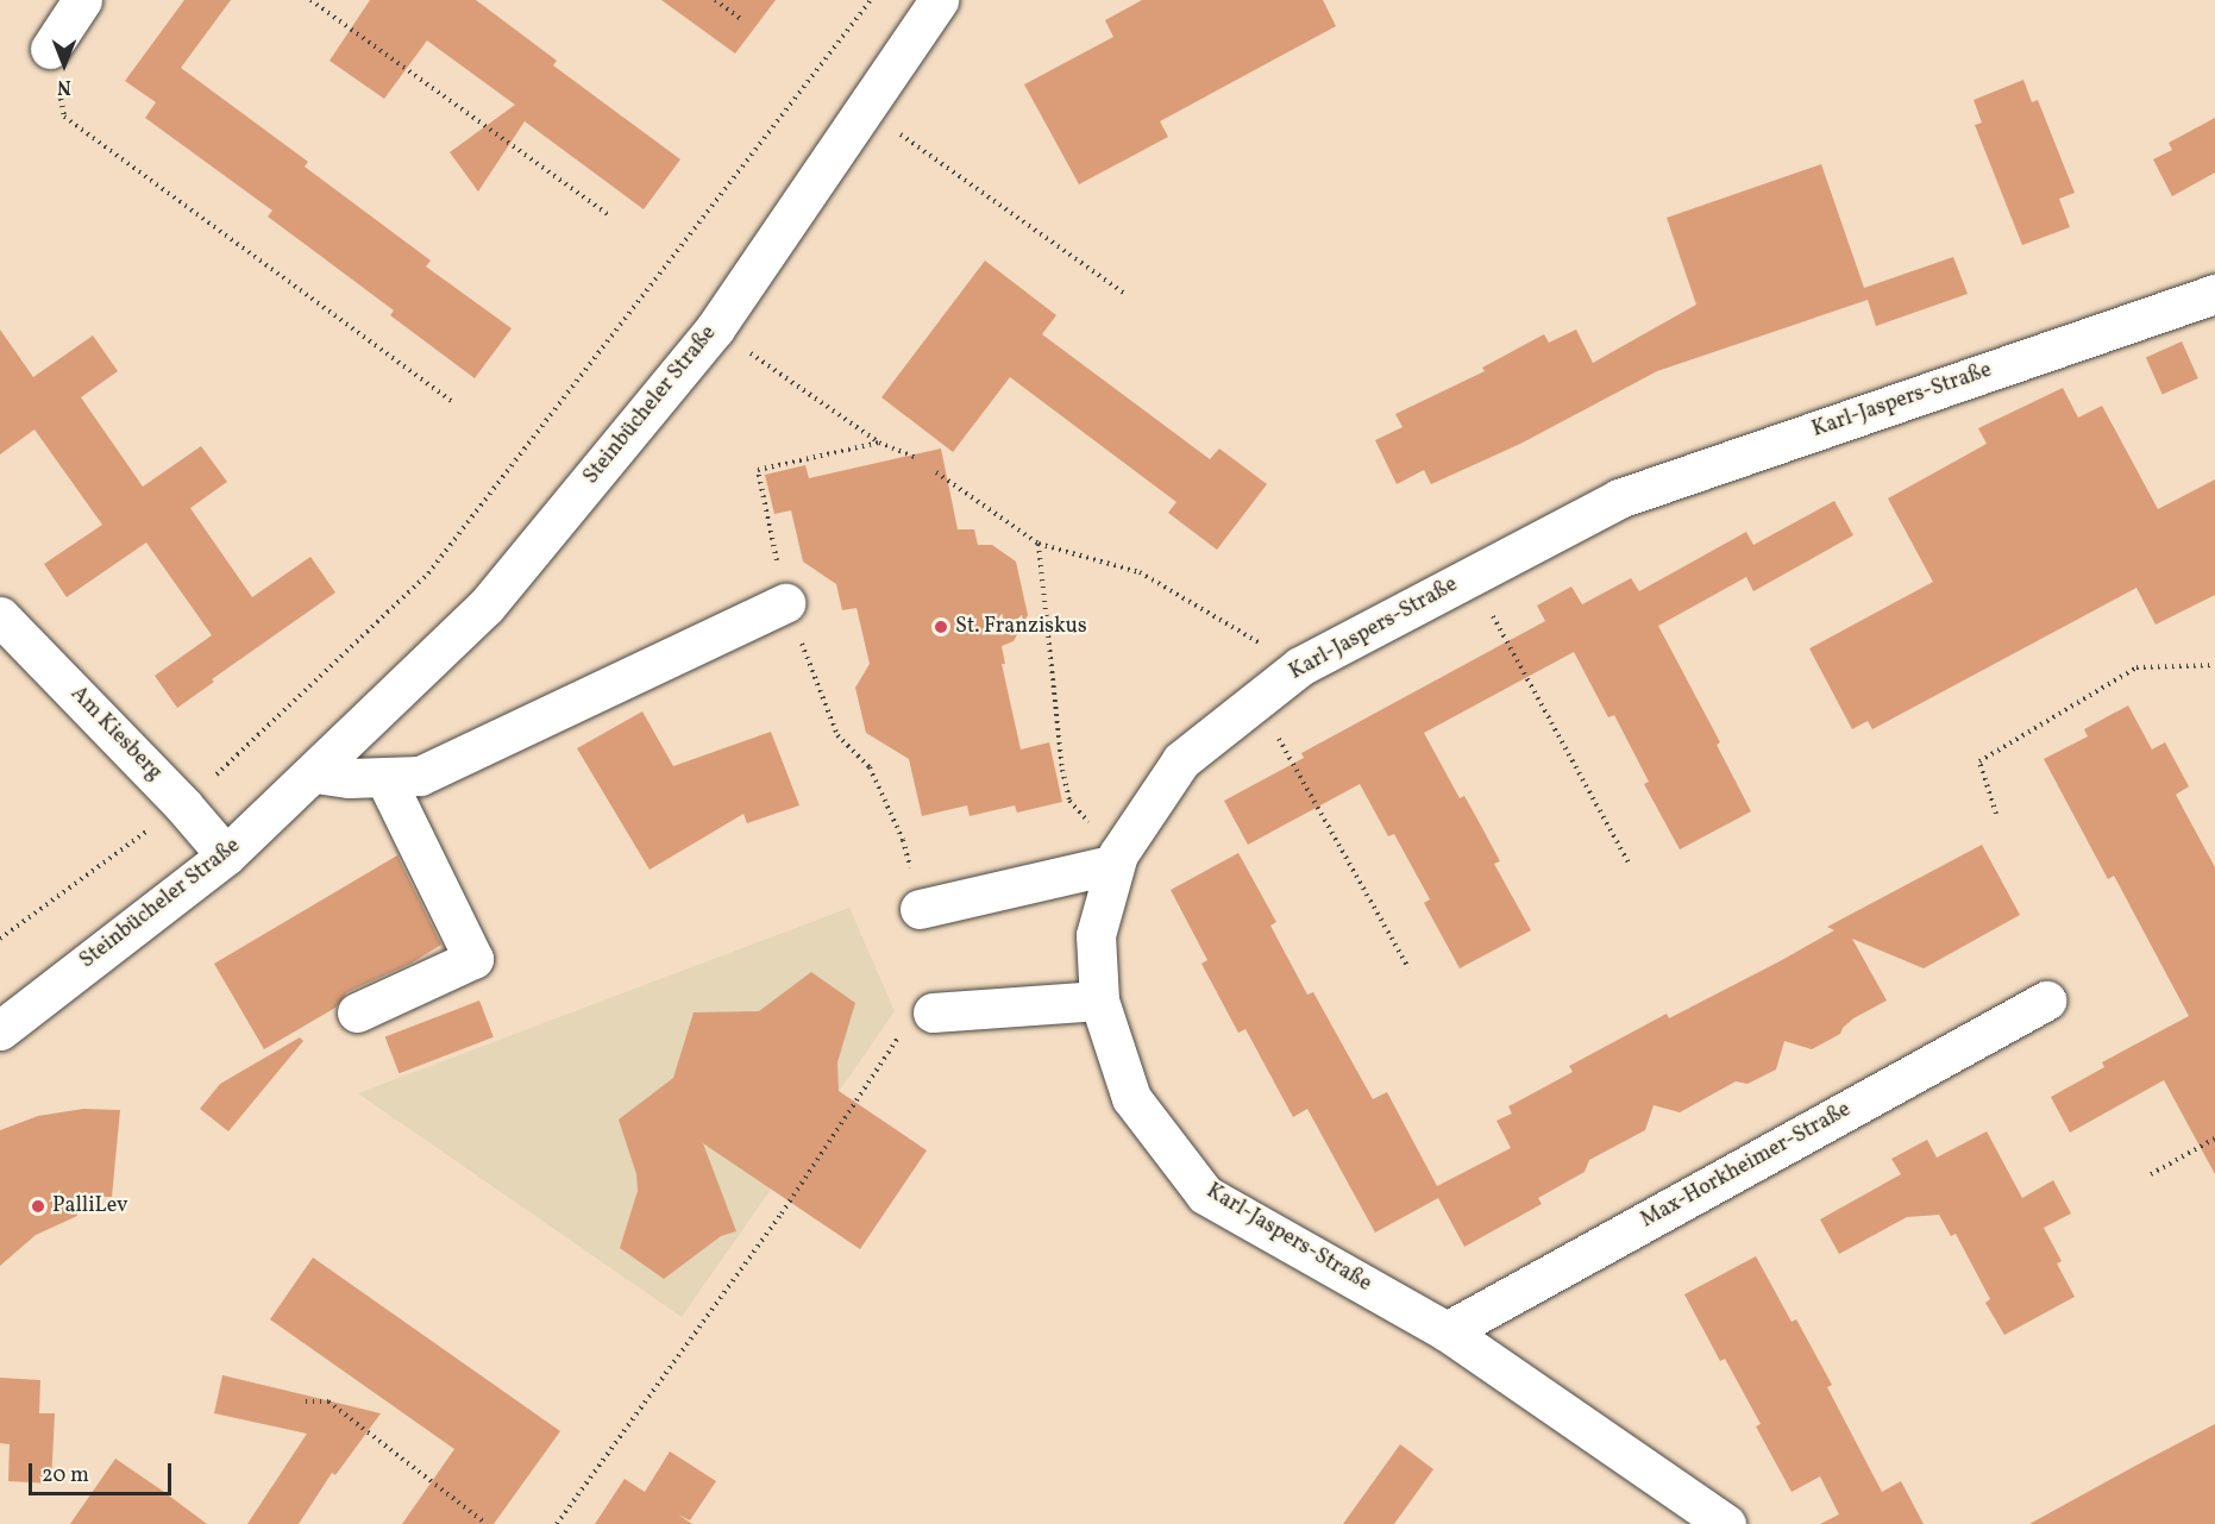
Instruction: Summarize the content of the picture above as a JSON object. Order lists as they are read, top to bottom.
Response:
{
  "streets": {
    "street": [
      "Karl-Jaspers-Straße",
      "Steinbücheler Straße",
      "Am Kiesberg",
      "Max-Horkheimer-Straße"
    ]
  },
  "crossings": [
    ["Karl-Jaspers-Straße", "Max-Horkheimer-Straße"],
    ["Steinbücheler Straße", "Am Kiesberg"]
  ],
  "places": ["St. Franziskus", "PalliLev"],
  "scale_bar": "20 m",
  "north": "bottom"
}
